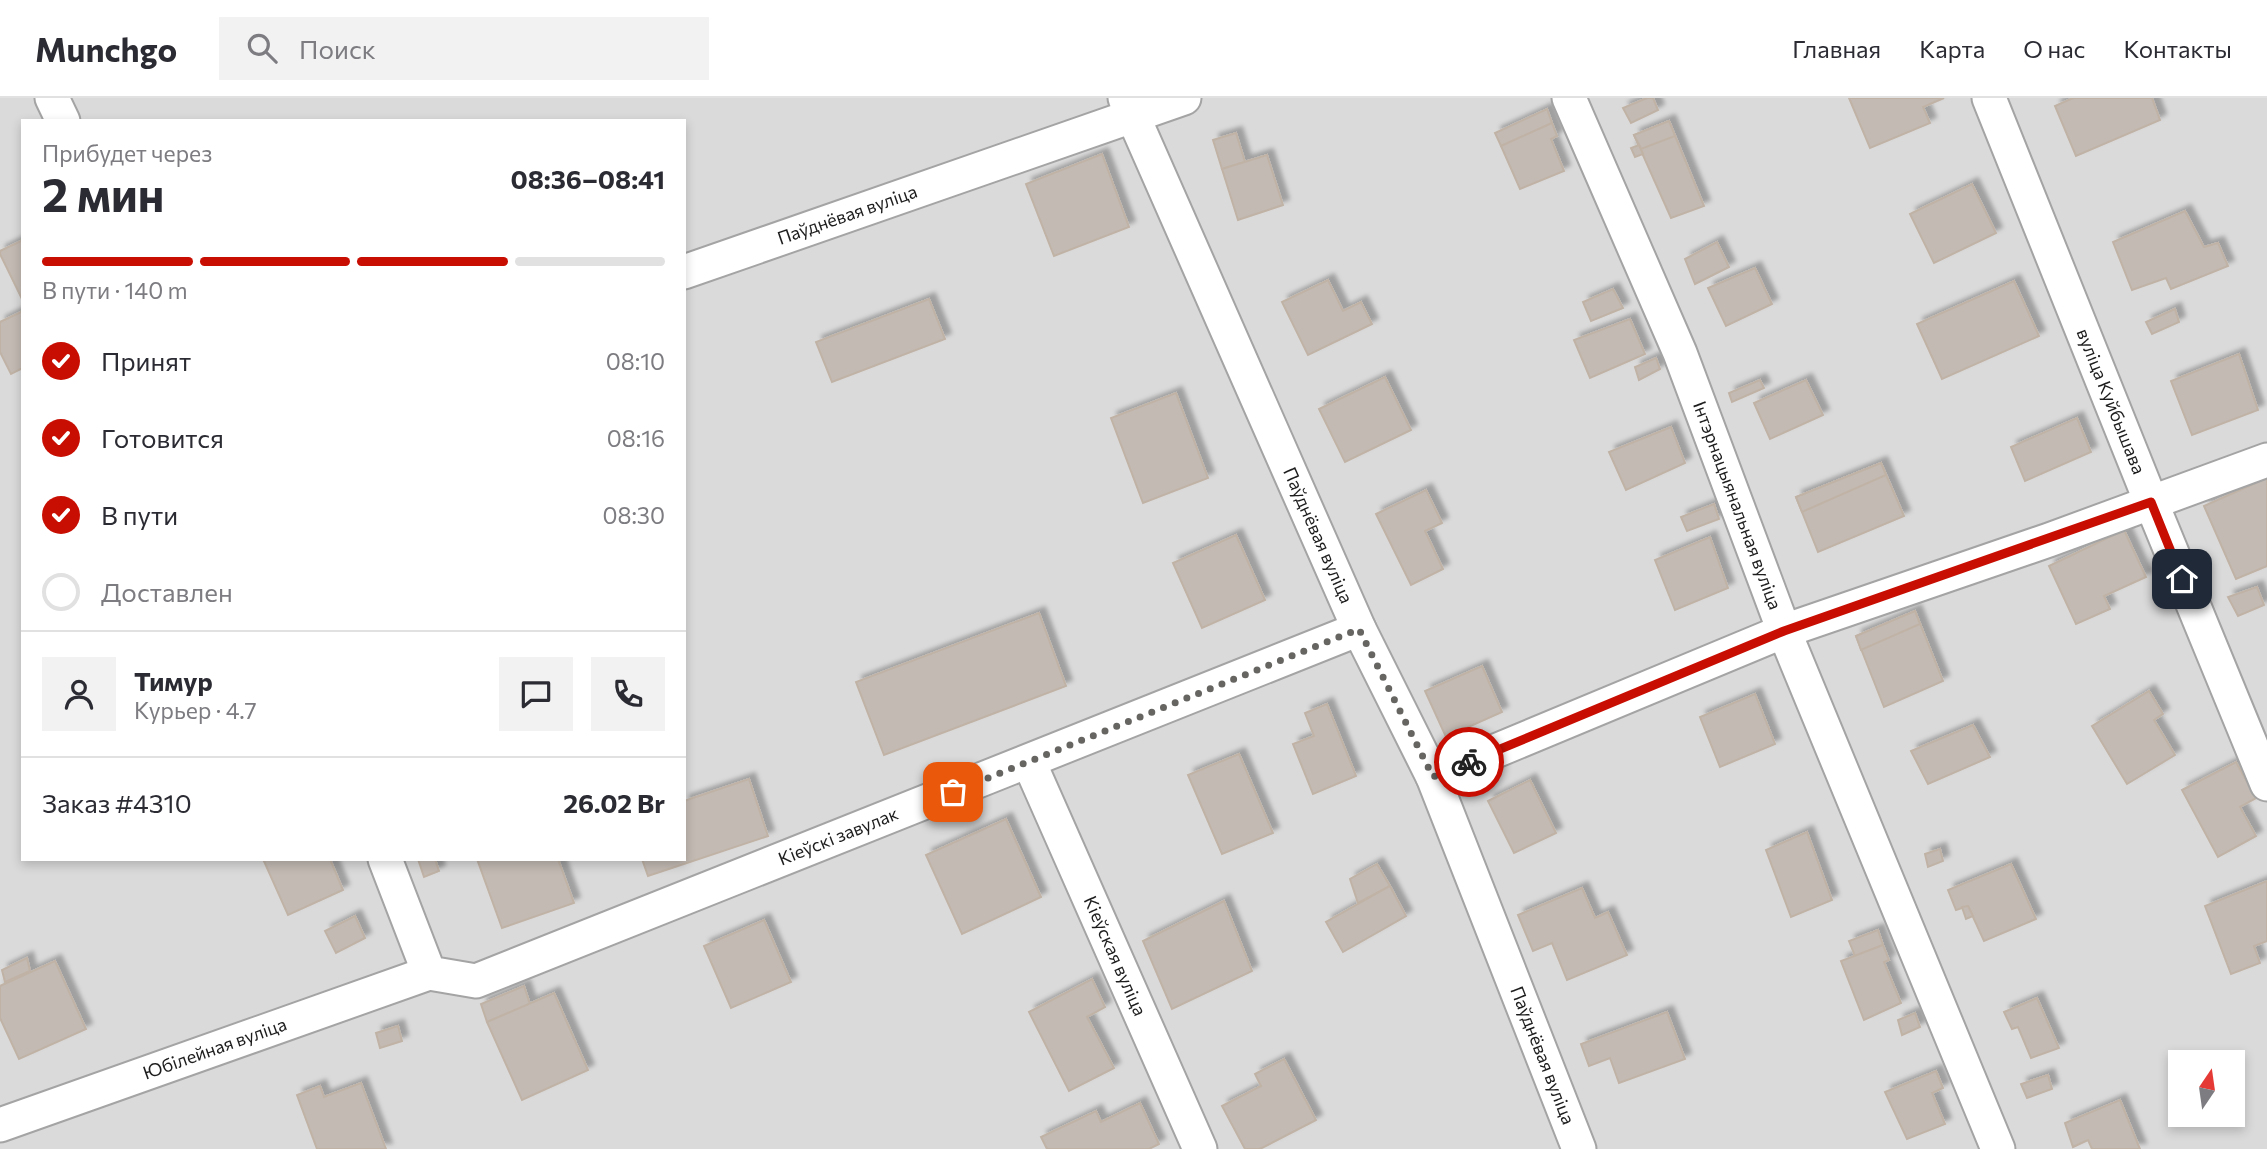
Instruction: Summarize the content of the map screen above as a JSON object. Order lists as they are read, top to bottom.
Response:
{
  "streets": {
    "street": [
      "Паўднёвая вуліца",
      "вуліца Куйбышава",
      "Інтэрнацыянальная вуліца",
      "Кіеўскі завулак",
      "Кіеўская вуліца",
      "Юбілейная вуліца"
    ]
  },
  "crossings": [
    ["Паўднёвая вуліца", "Кіеўскі завулак"],
    ["Кіеўскі завулак", "Кіеўская вуліца"],
    ["Кіеўскі завулак", "Юбілейная вуліца"]
  ],
  "north": "top",
  "page": {
    "header": "Munchgo",
    "search": "Поиск",
    "nav": [
      "Главная",
      "Карта",
      "О нас",
      "Контакты"
    ],
    "heading": ["2 мин", "Прибудет через", "08:36–08:41"],
    "panel": [
      "Тимур",
      "Курьер · 4.7",
      "Заказ #4310",
      "26.02 Br"
    ],
    "bar": "В пути · 140 m",
    "list": [
      ["Принят", "08:10"],
      ["Готовится", "08:16"],
      ["В пути", "08:30"],
      "Доставлен"
    ]
  }
}
